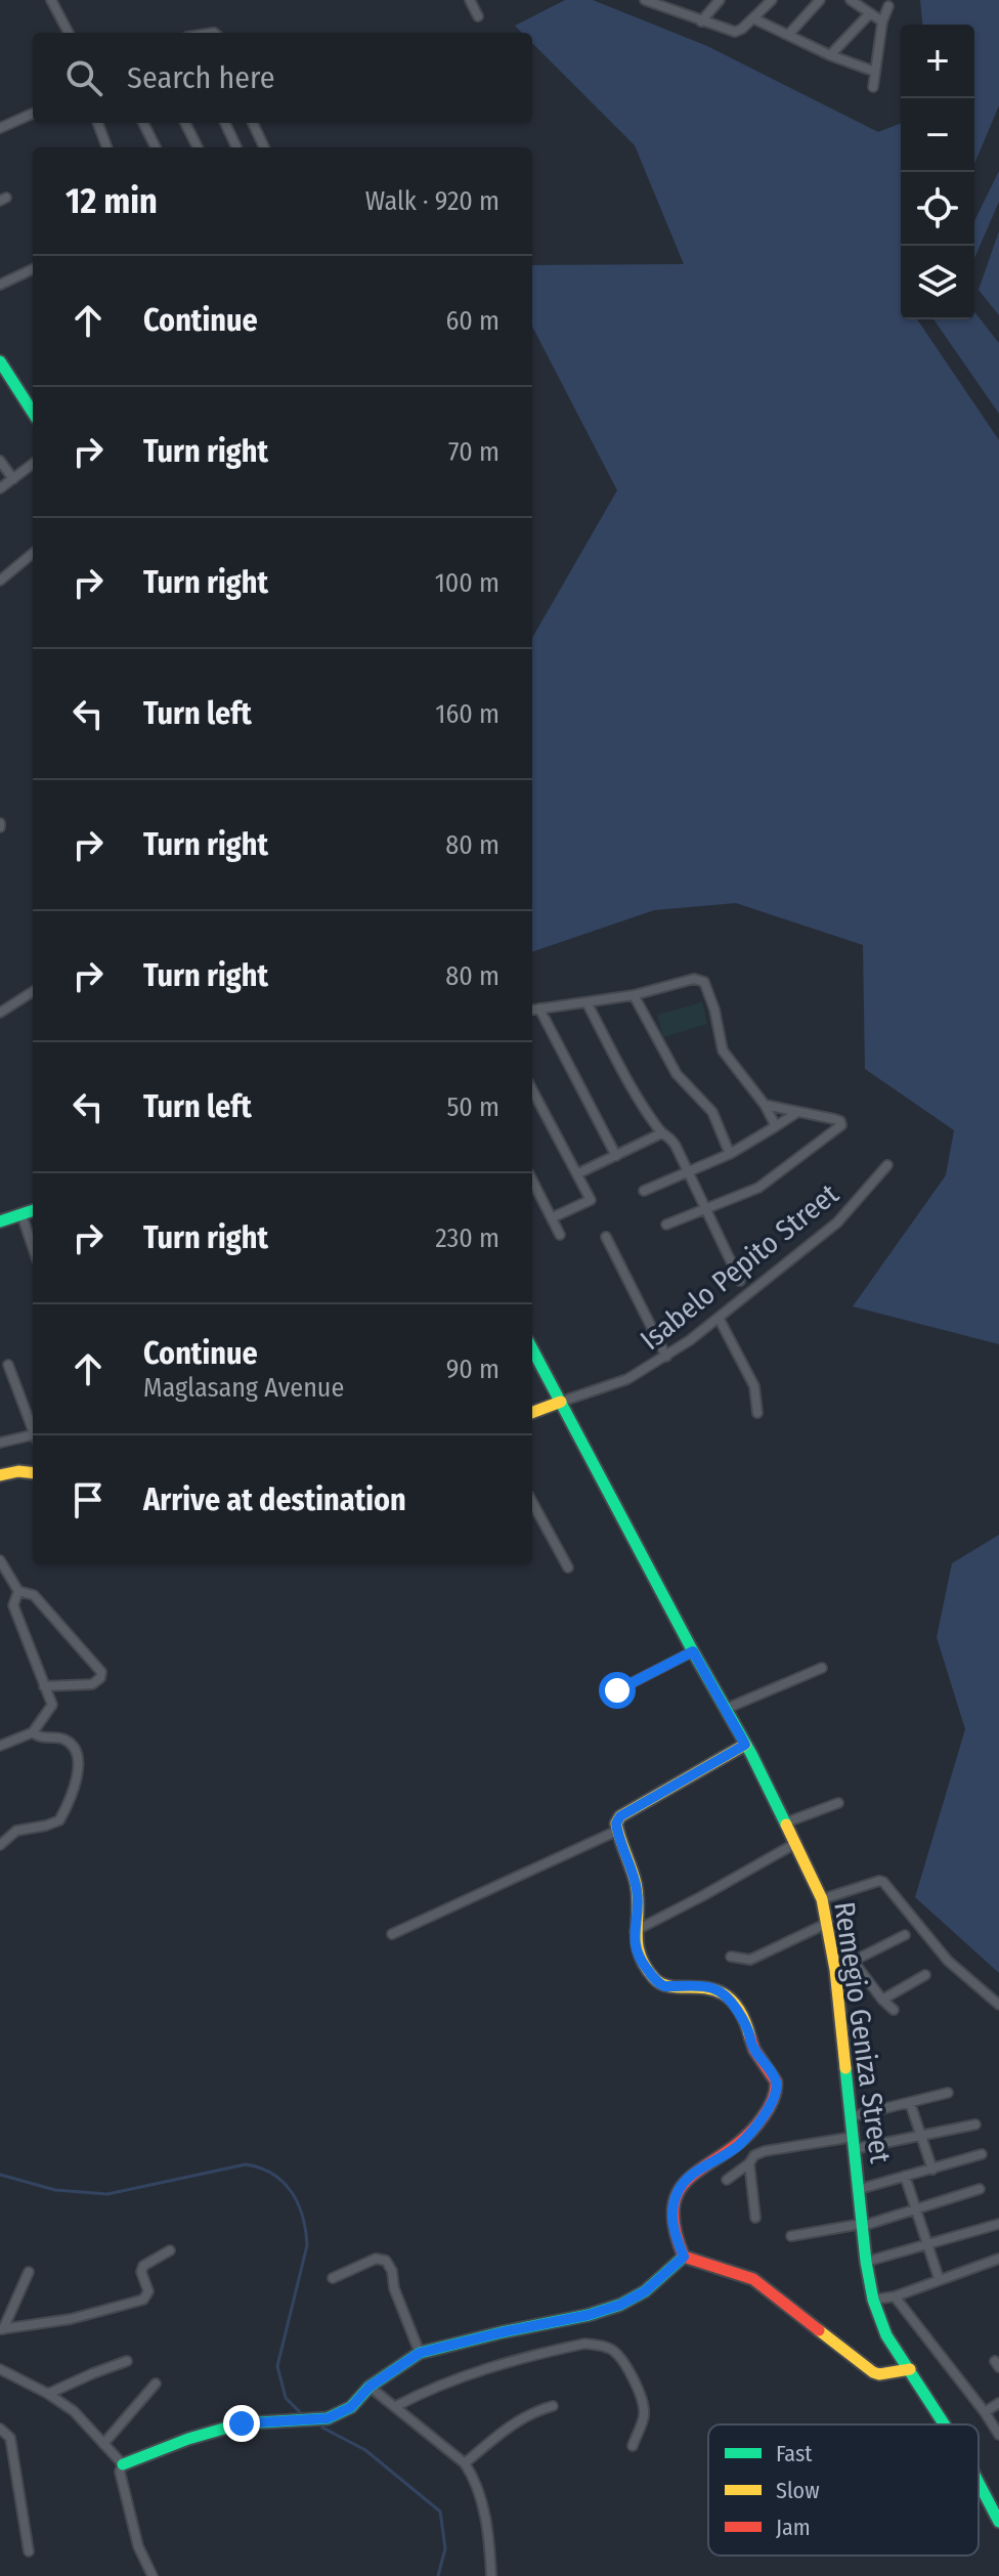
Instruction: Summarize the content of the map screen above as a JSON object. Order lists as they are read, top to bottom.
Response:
{
  "streets": {
    "street": ["Isabelo Pepito Street", "Remegio Geniza Street"]
  },
  "crossings": [
    ["Isabelo Pepito Street", "Remegio Geniza Street"]
  ],
  "legend": ["Fast", "Slow", "Jam"],
  "page": {
    "map_buttons": ["+", "−"],
    "search": "Search here",
    "heading": ["12 min", "Walk · 920 m"],
    "list": [
      ["Continue", "60 m"],
      ["Turn right", "70 m"],
      ["Turn right", "100 m"],
      ["Turn left", "160 m"],
      ["Turn right", "80 m"],
      ["Turn right", "80 m"],
      ["Turn left", "50 m"],
      ["Turn right", "230 m"],
      ["Continue", "Maglasang Avenue", "90 m"],
      "Arrive at destination"
    ]
  }
}
